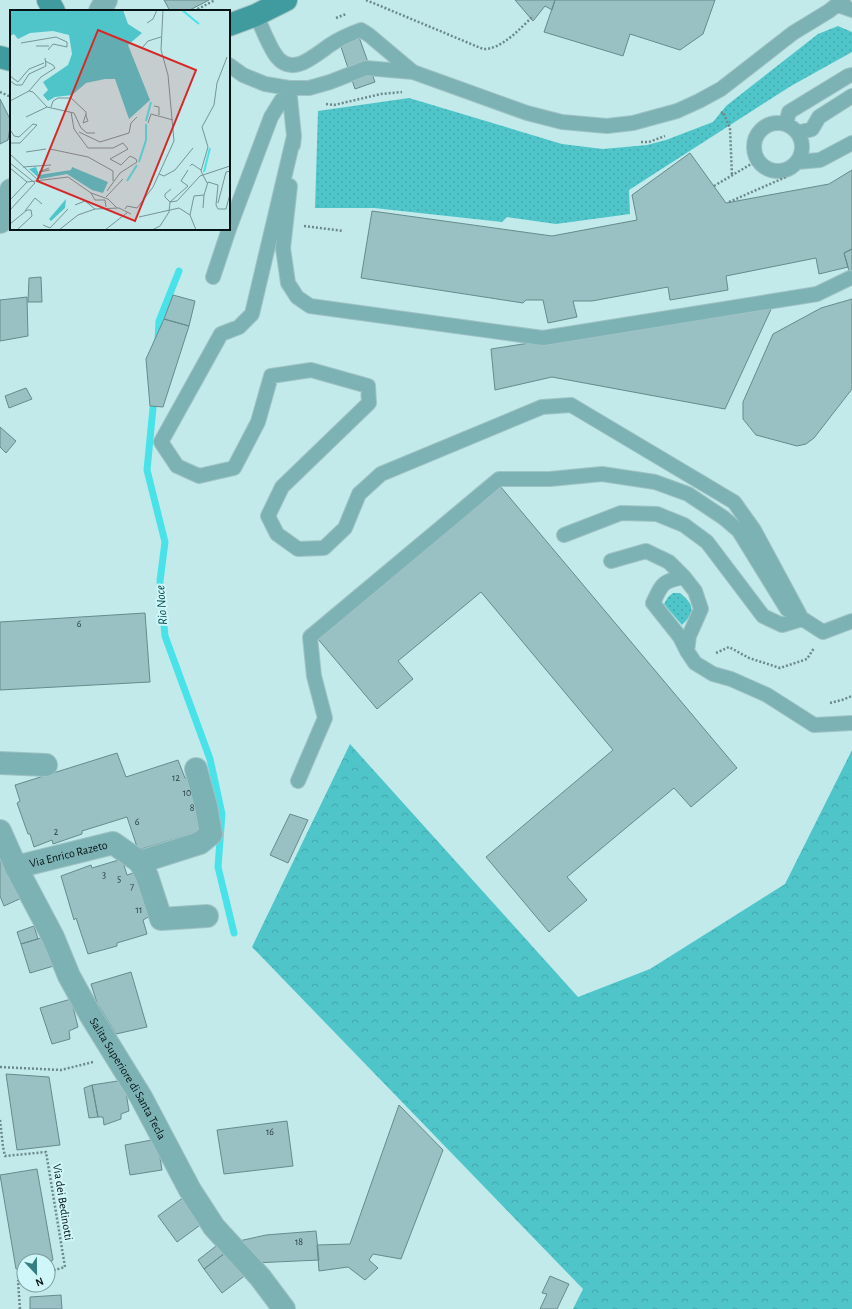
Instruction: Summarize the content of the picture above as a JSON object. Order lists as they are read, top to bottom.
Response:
{
  "streets": {
    "street": ["Via Enrico Razeto", "Salita Superiore di Santa Tecla"],
    "path": ["Via dei Bedinotti"]
  },
  "crossings": [
    ["Via Enrico Razeto", "Salita Superiore di Santa Tecla"]
  ],
  "water": ["Rio Noce"],
  "house_numbers": [
    "6",
    "12",
    "10",
    "8",
    "6",
    "2",
    "3",
    "5",
    "7",
    "11",
    "16",
    "18"
  ],
  "north": "bottom"
}
